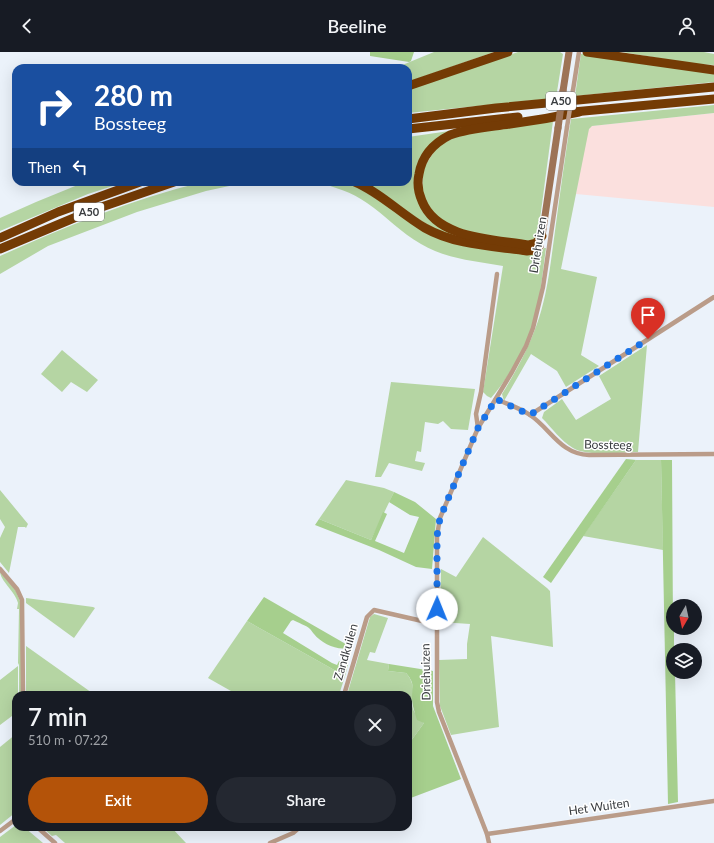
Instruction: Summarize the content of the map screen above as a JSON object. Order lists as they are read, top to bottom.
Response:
{
  "streets": {
    "highway": ["A50"],
    "main road": ["Driehuizen"],
    "street": ["Bossteeg", "Zandkuilen", "Het Wuiten"]
  },
  "crossings": [
    ["A50", "Driehuizen"],
    ["Driehuizen", "Bossteeg"],
    ["Driehuizen", "Zandkuilen"],
    ["Driehuizen", "Het Wuiten"]
  ],
  "north": "bottom",
  "page": {
    "header": "Beeline",
    "turn": ["280 m", "Bossteeg"],
    "then": "Then",
    "heading": ["7 min", "510 m · 07:22"],
    "buttons": ["Exit", "Share"]
  }
}
